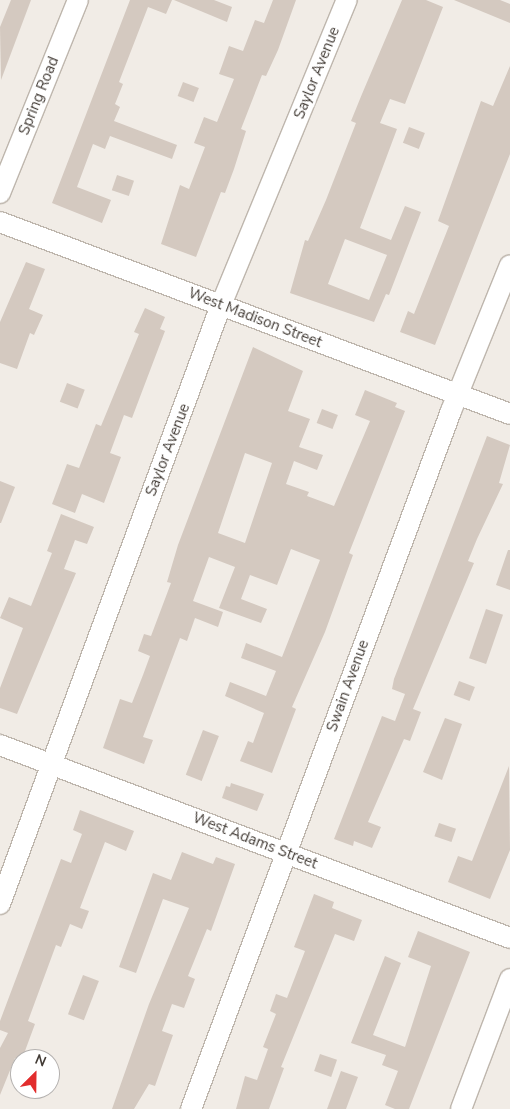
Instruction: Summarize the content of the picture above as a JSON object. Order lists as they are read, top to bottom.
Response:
{
  "streets": {
    "street": [
      "Saylor Avenue",
      "Spring Road",
      "West Madison Street",
      "Swain Avenue",
      "West Adams Street"
    ]
  },
  "crossings": [
    ["Saylor Avenue", "West Madison Street"],
    ["Saylor Avenue", "West Adams Street"],
    ["West Madison Street", "Swain Avenue"],
    ["Swain Avenue", "West Adams Street"]
  ],
  "north": "top right"
}
